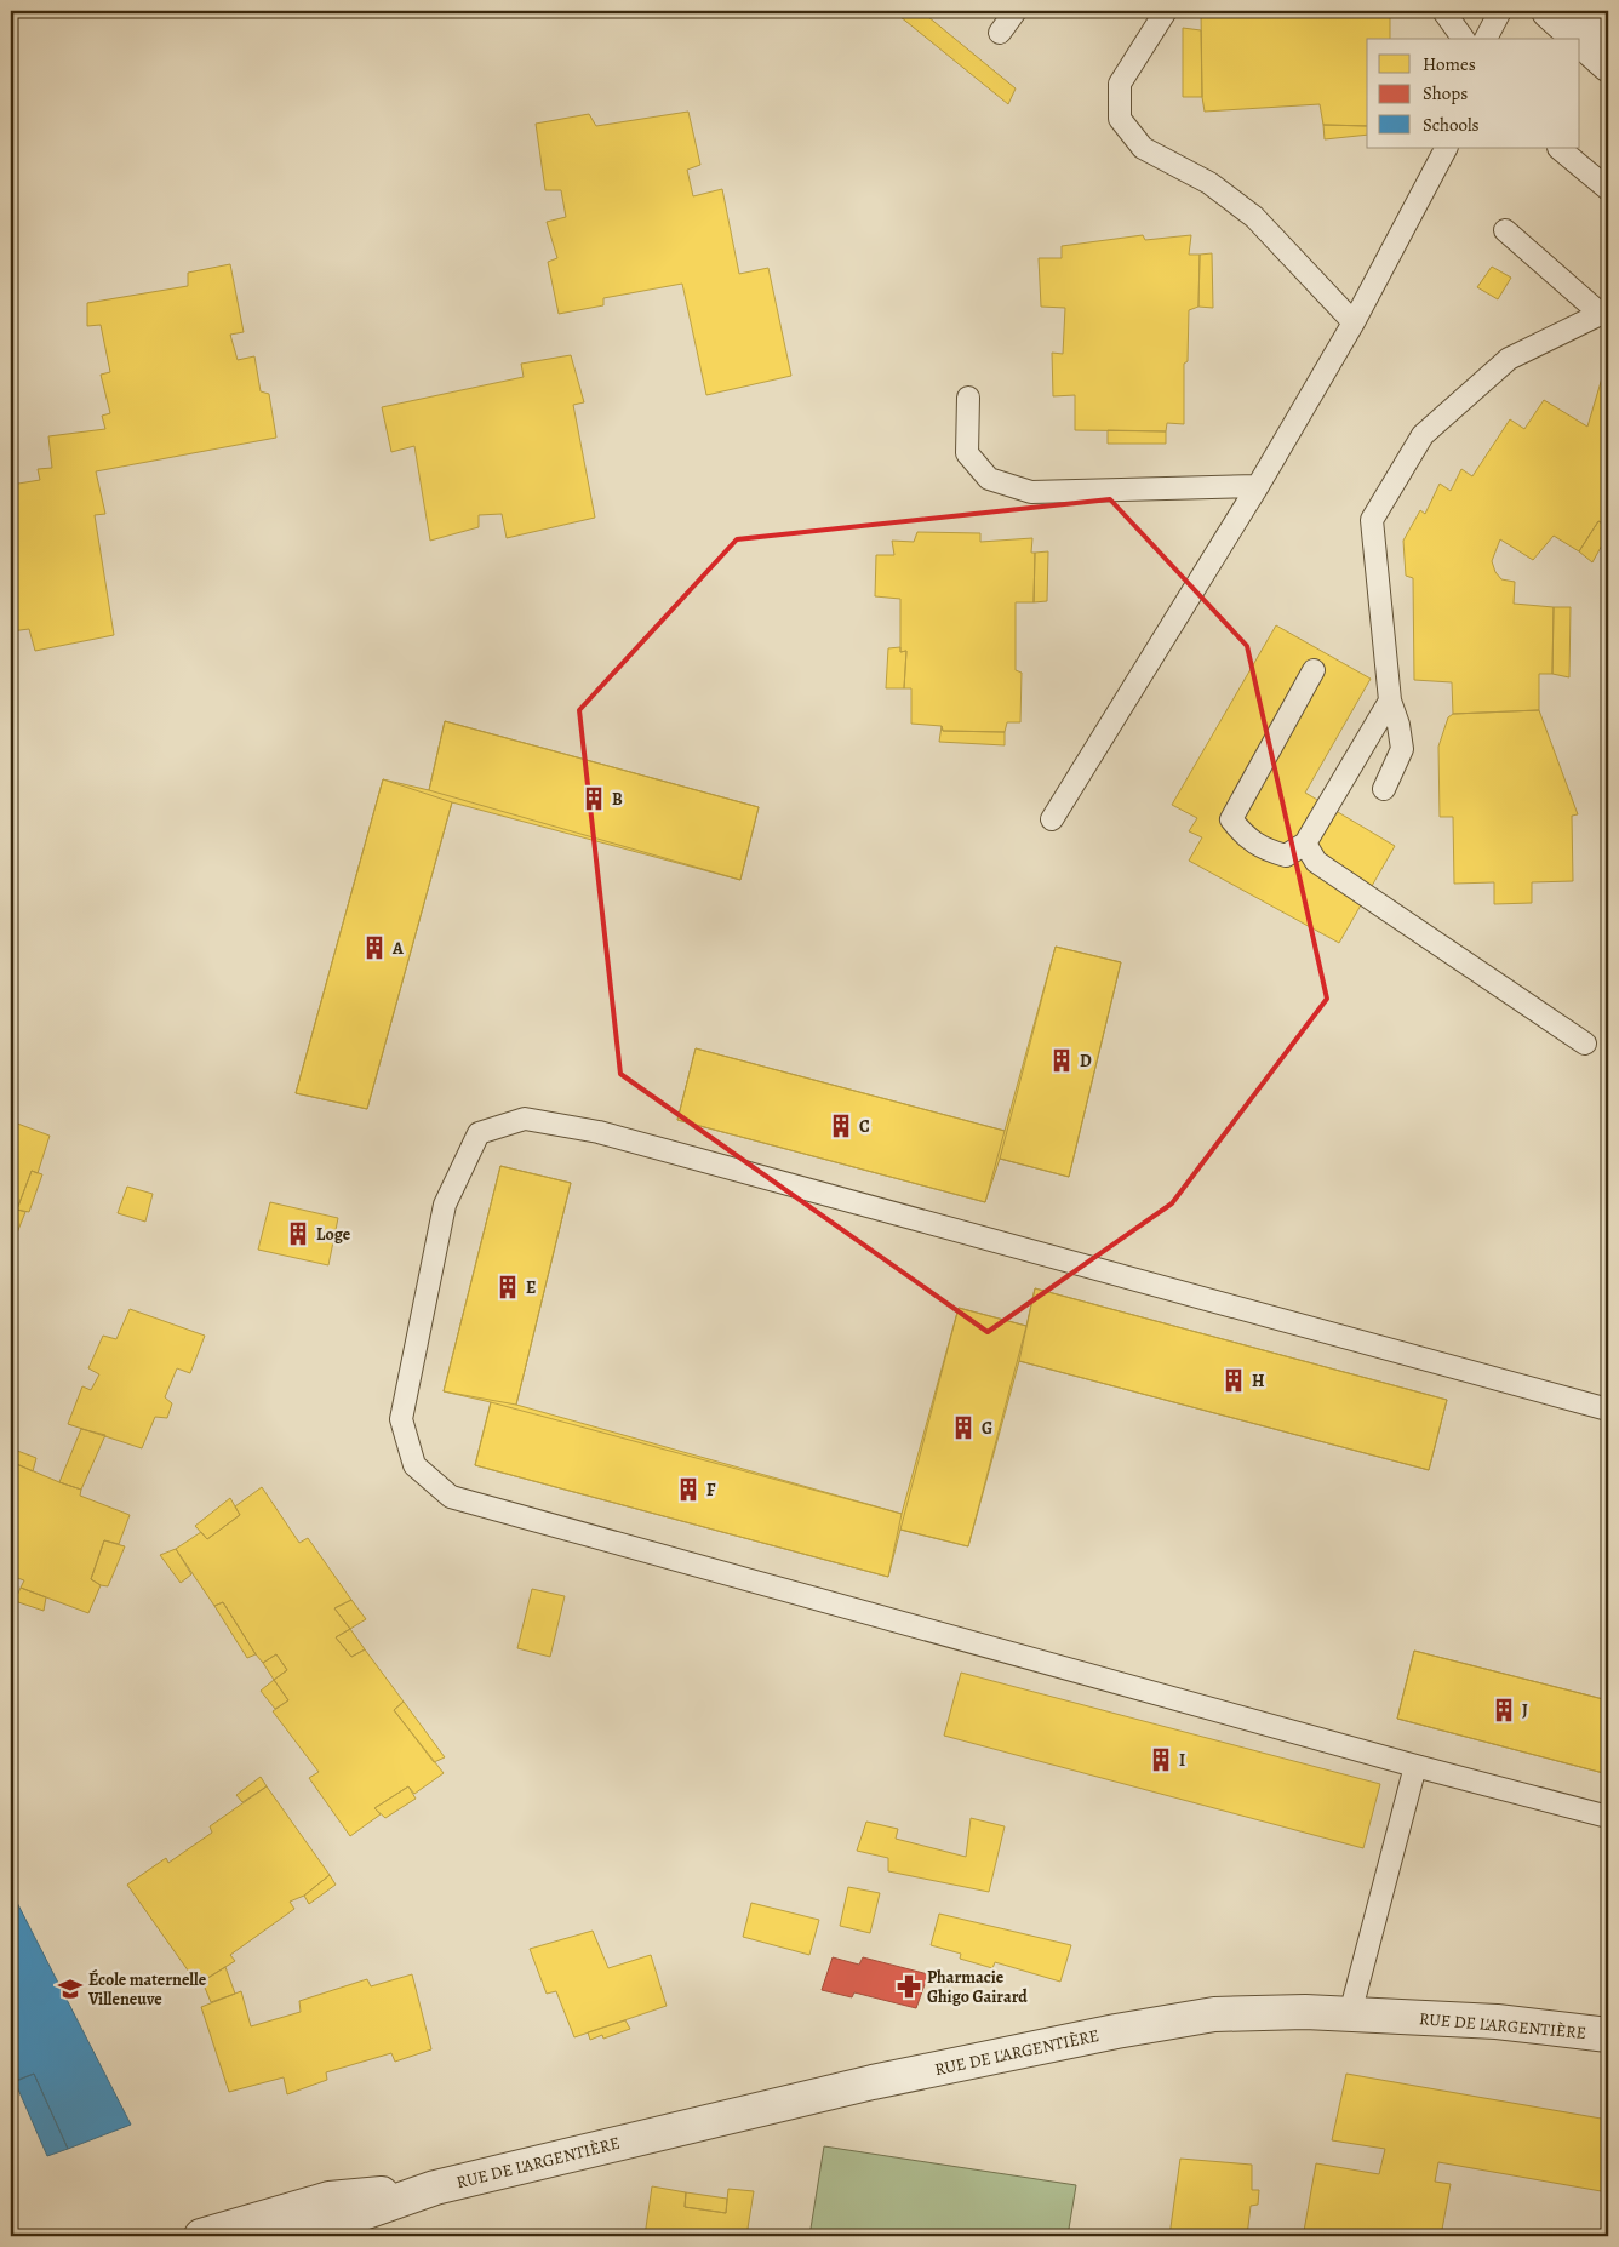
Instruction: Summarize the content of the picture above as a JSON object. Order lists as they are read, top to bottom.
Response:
{
  "streets": {
    "street": ["RUE DE L'ARGENTIÈRE"]
  },
  "places": {
    "building": [
      "B",
      "A",
      "D",
      "C",
      "Loge",
      "E",
      "H",
      "G",
      "F",
      "J",
      "I"
    ],
    "pharmacy": ["Pharmacie Ghigo Gairard"],
    "school or university": ["École maternelle Villeneuve"]
  },
  "legend": ["Homes", "Shops", "Schools"]
}
